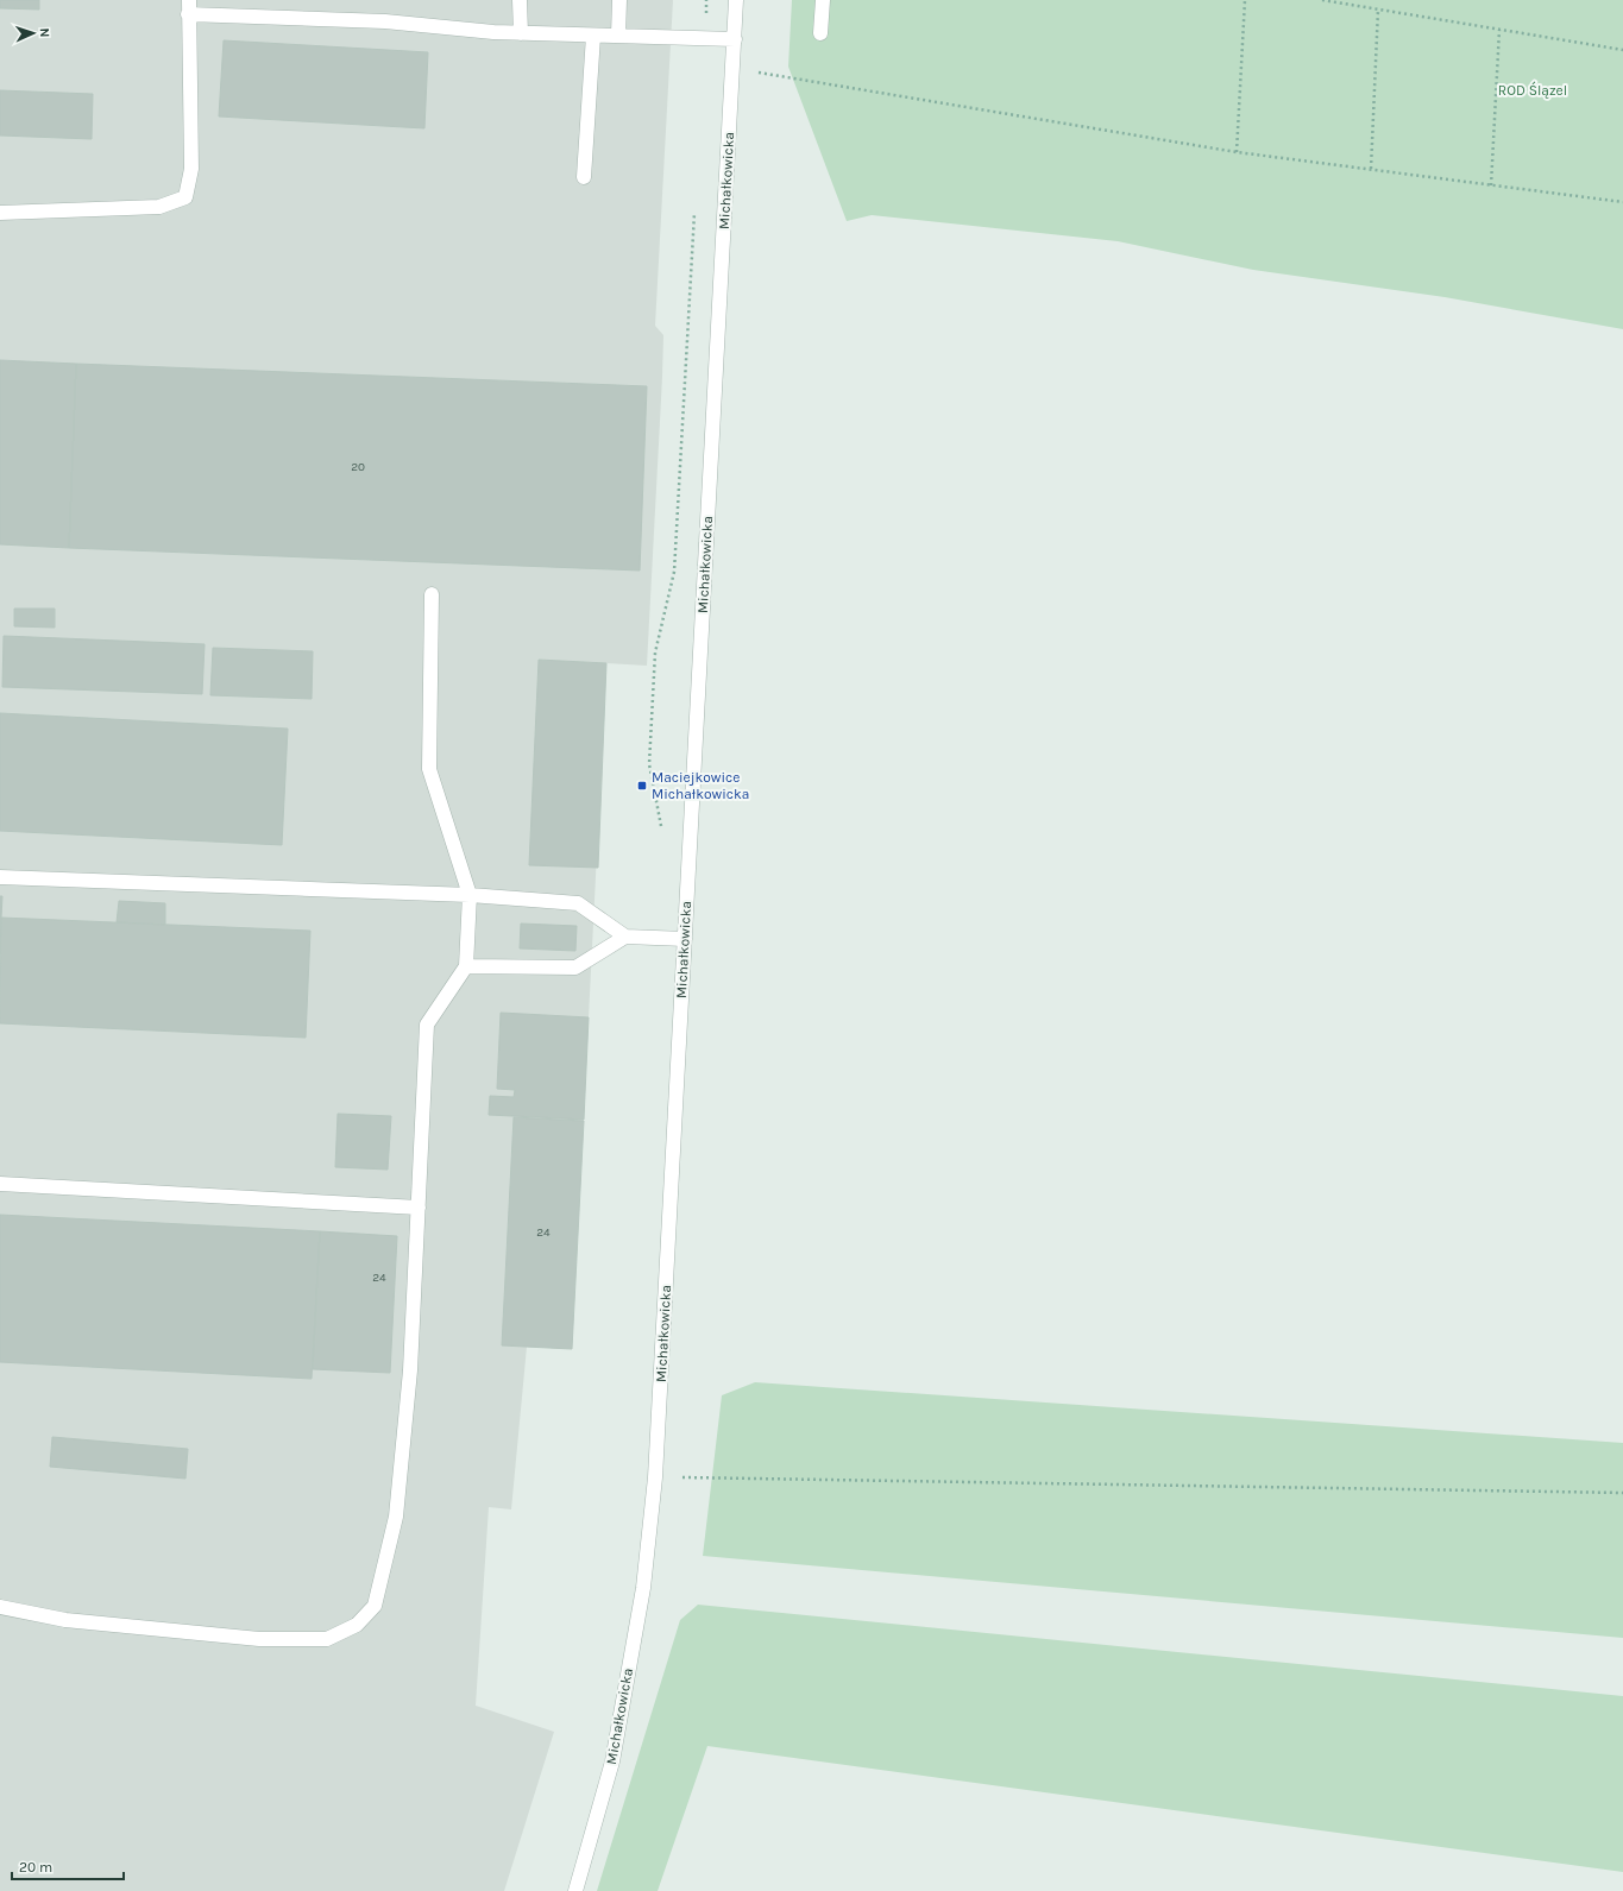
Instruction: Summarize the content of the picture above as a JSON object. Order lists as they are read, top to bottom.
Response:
{
  "streets": {
    "street": ["Michałkowicka"]
  },
  "parks": ["ROD Ślązel"],
  "places": {
    "transit": ["Maciejkowice Michałkowicka"]
  },
  "house_numbers": ["20", "24", "24"],
  "scale_bar": "20 m",
  "north": "right"
}
